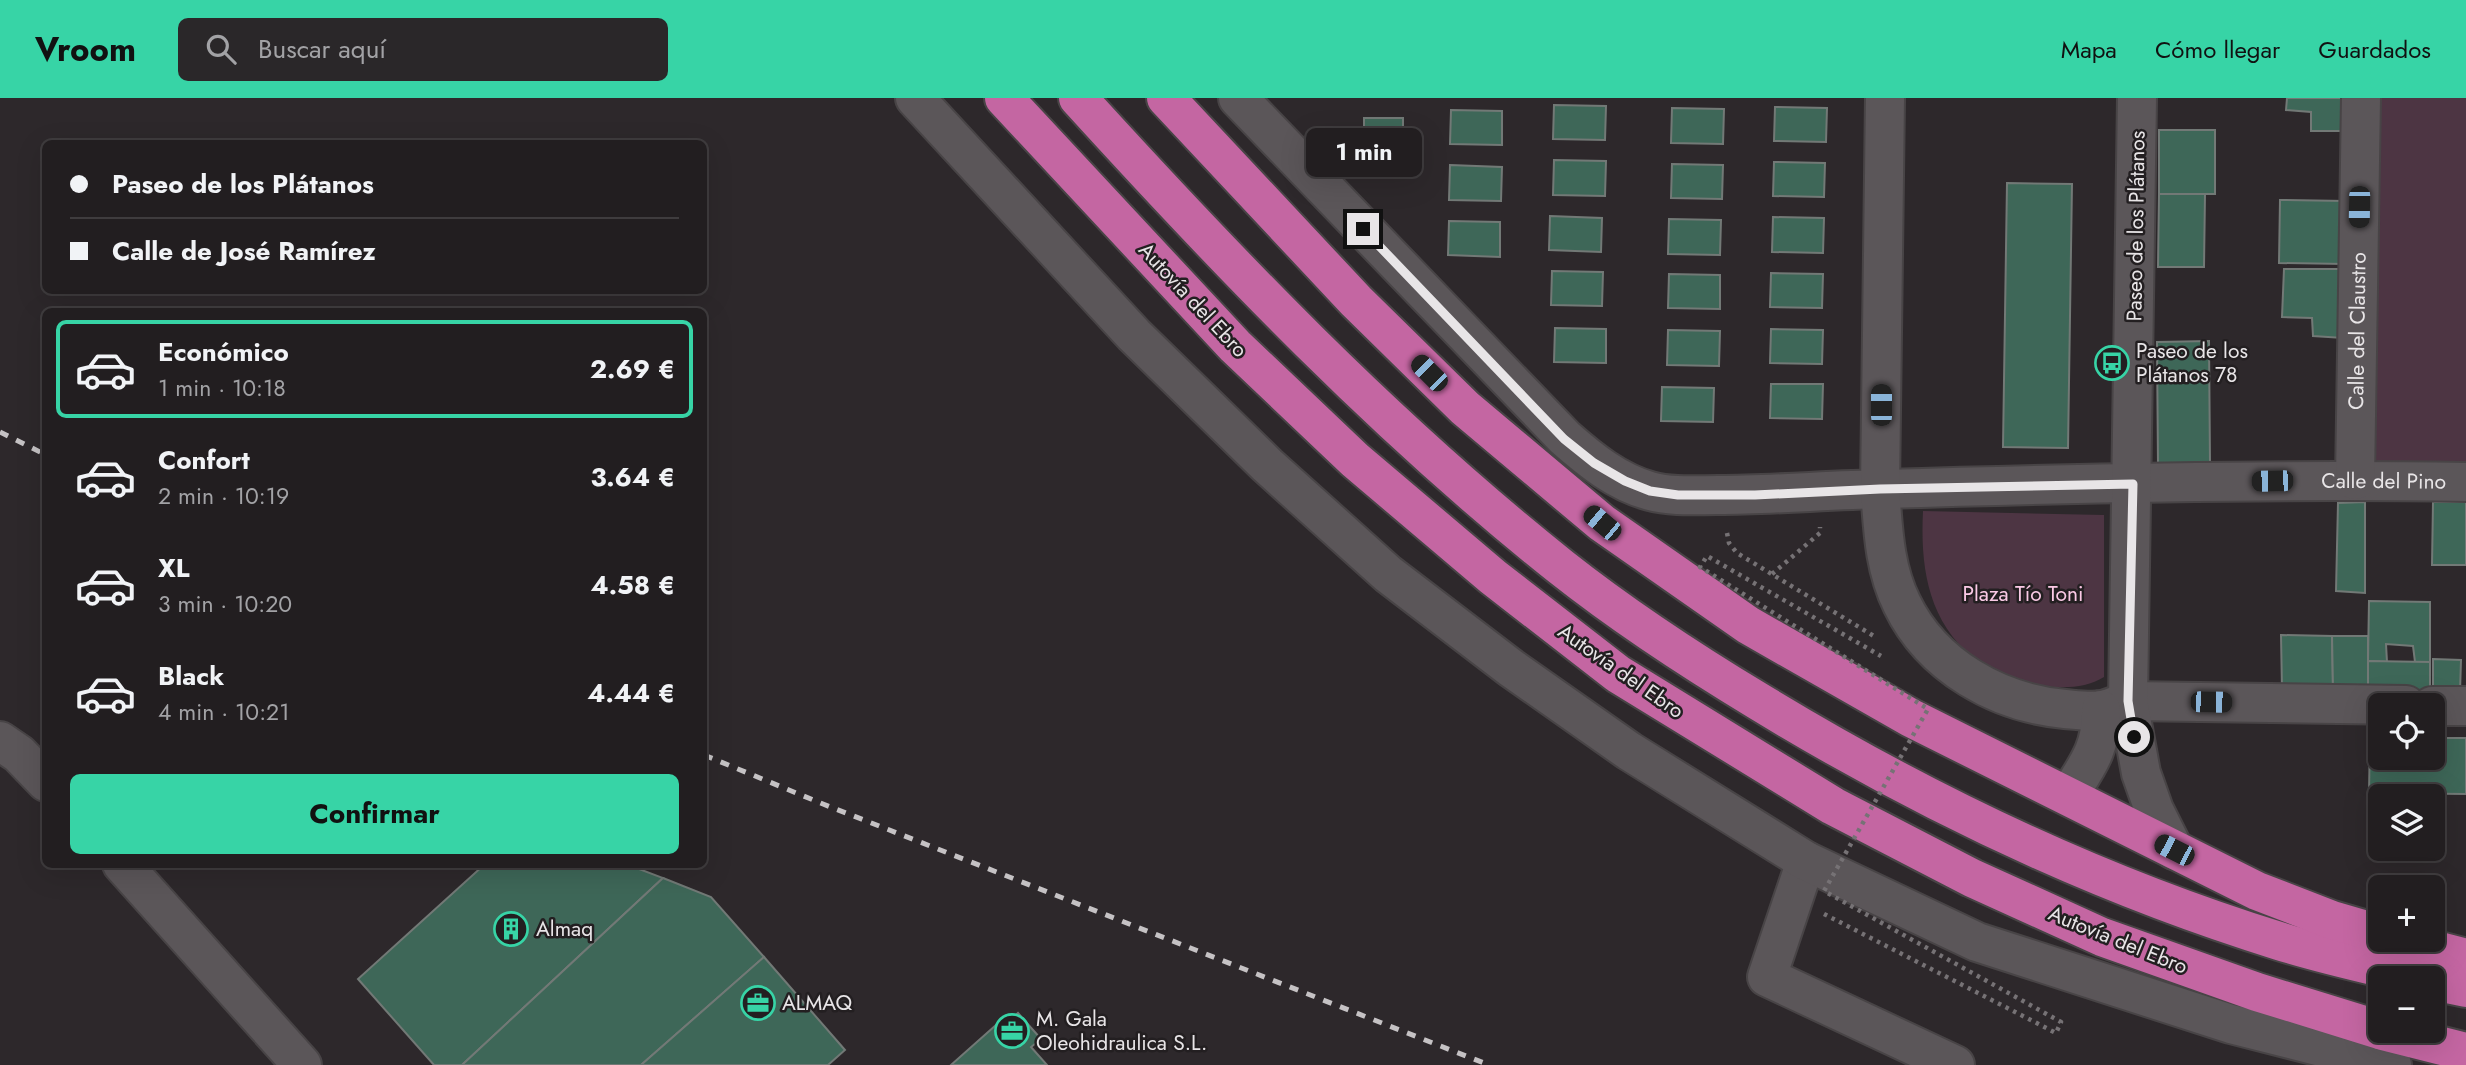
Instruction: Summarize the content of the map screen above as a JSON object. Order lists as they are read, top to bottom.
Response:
{
  "streets": {
    "highway": ["Autovía del Ebro"],
    "street": ["Paseo de los Plátanos", "Calle del Claustro", "Calle del Pino"]
  },
  "crossings": [
    ["Paseo de los Plátanos", "Calle del Pino"],
    ["Calle del Claustro", "Calle del Pino"]
  ],
  "parks": ["Plaza Tío Toni"],
  "places": {
    "bus stop": ["Paseo de los Plátanos 78"],
    "building": ["Almaq"],
    "office": ["ALMAQ", "M. Gala Oleohidraulica S.L."]
  },
  "page": {
    "header": "Vroom",
    "search": "Buscar aquí",
    "nav": ["Mapa", "Cómo llegar", "Guardados"],
    "bubble": "1 min",
    "banner": ["Paseo de los Plátanos", "Calle de José Ramírez"],
    "list": [
      {
        "name": "Económico",
        "note": "1 min · 10:18",
        "value": "2.69 €"
      },
      {
        "name": "Confort",
        "note": "2 min · 10:19",
        "value": "3.64 €"
      },
      {
        "name": "XL",
        "note": "3 min · 10:20",
        "value": "4.58 €"
      },
      {
        "name": "Black",
        "note": "4 min · 10:21",
        "value": "4.44 €"
      }
    ],
    "map_buttons": ["+", "−"],
    "buttons": "Confirmar"
  }
}
